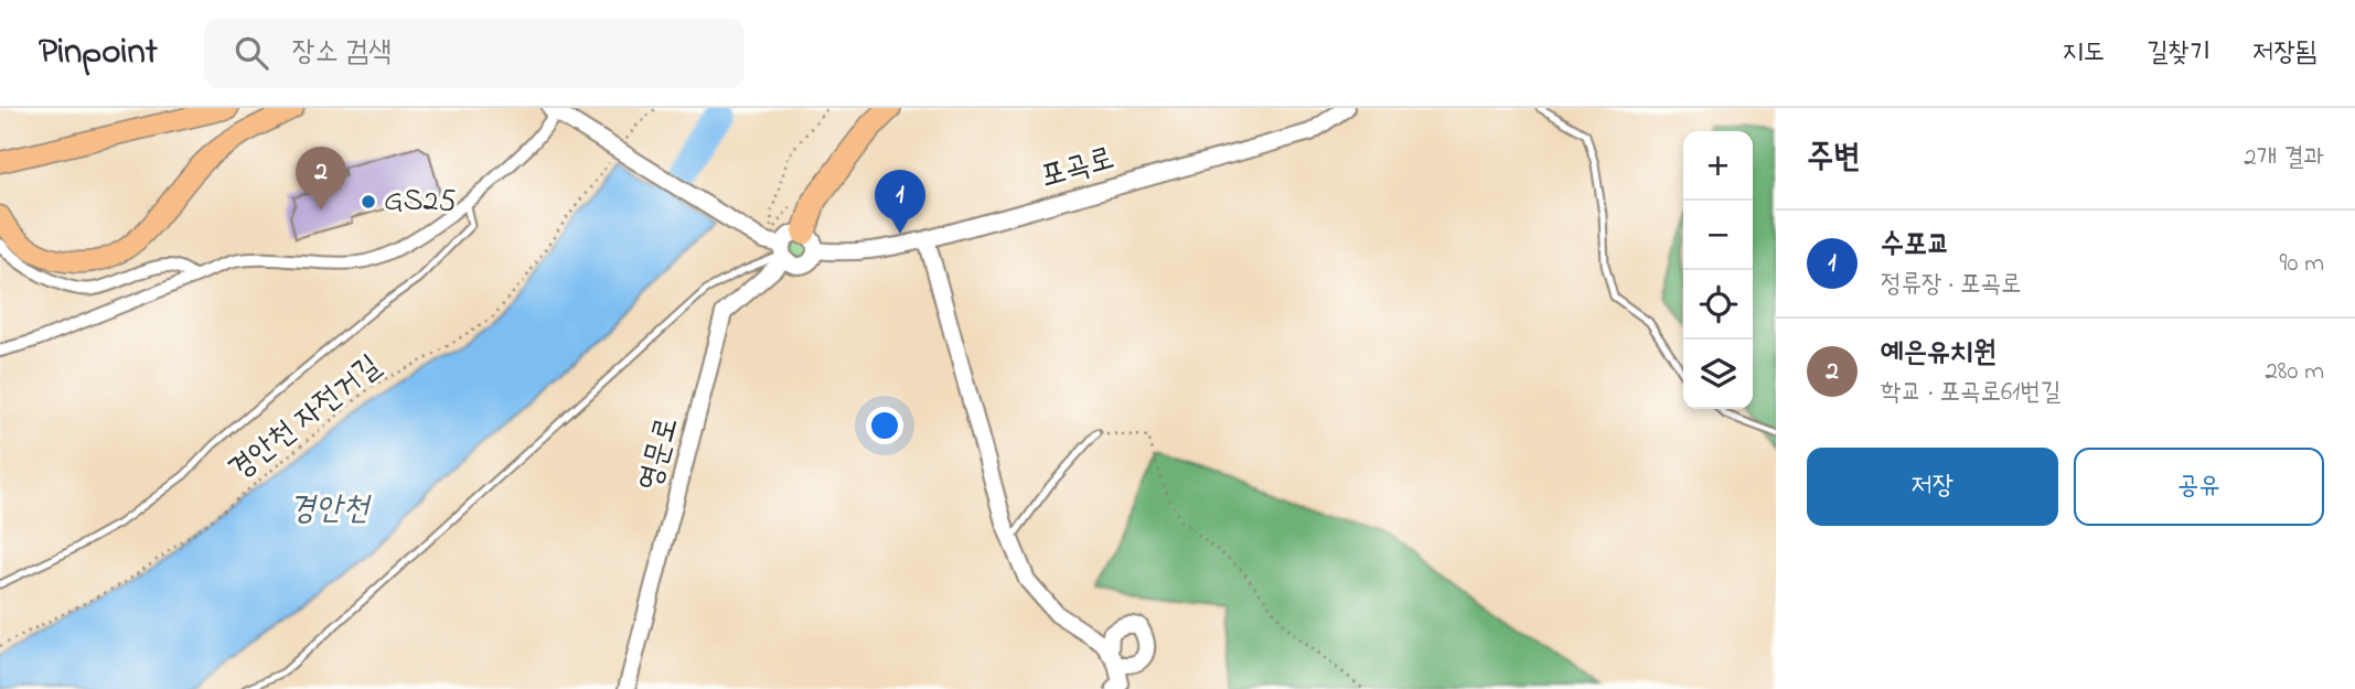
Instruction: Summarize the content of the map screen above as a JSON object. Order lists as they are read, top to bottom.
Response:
{
  "streets": {
    "street": ["포곡로", "영문로"],
    "path": ["경안천 자전거길"]
  },
  "crossings": [
    ["포곡로", "영문로"]
  ],
  "water": ["경안천"],
  "places": ["GS25"],
  "page": {
    "header": "Pinpoint",
    "search": "장소 검색",
    "nav": ["지도", "길찾기", "저장됨"],
    "heading": ["주변", "2개 결과"],
    "map_buttons": ["+", "−"],
    "pins": ["2", "1"],
    "list": [
      {
        "mark": "1",
        "name": "수포교",
        "note": "정류장 · 포곡로",
        "value": "90 m"
      },
      {
        "mark": "2",
        "name": "예은유치원",
        "note": "학교 · 포곡로61번길",
        "value": "280 m"
      }
    ],
    "buttons": ["저장", "공유"]
  }
}
